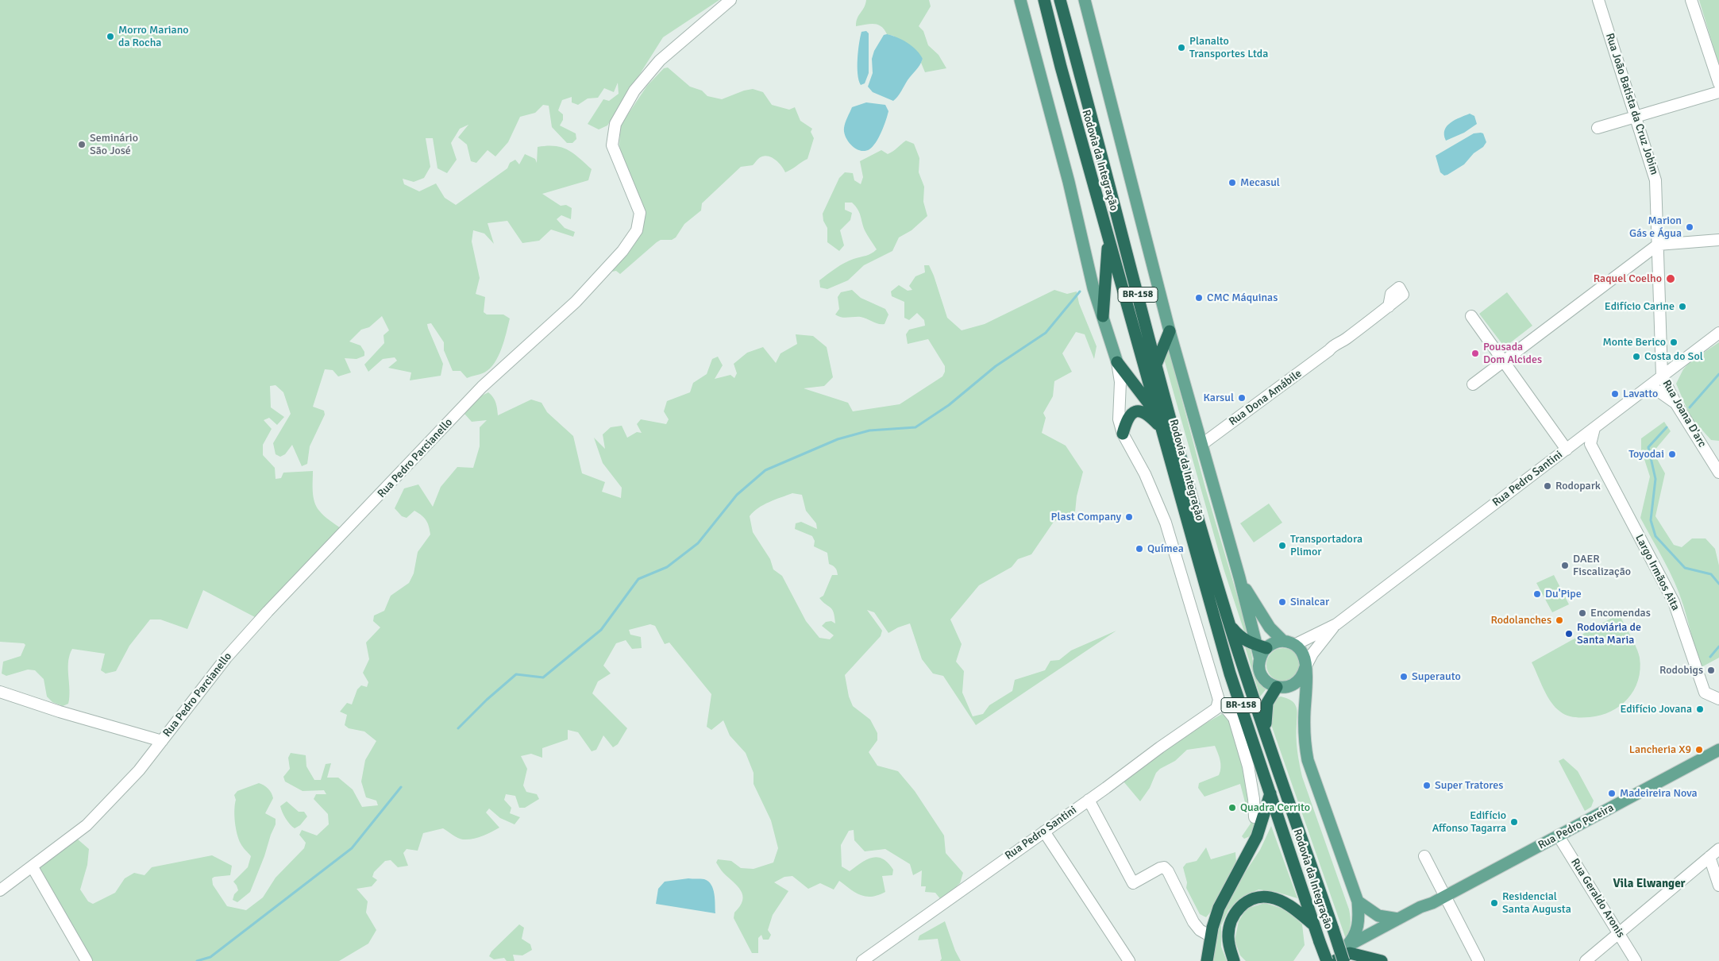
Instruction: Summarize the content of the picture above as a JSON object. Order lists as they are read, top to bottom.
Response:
{
  "streets": {
    "highway": ["Rodovia da Integração", "BR-158"],
    "main road": ["Rua Pedro Pereira"],
    "street": [
      "Rua João Batista da Cruz Jobim",
      "Rua Dona Amábile",
      "Rua Joana D'arc",
      "Rua Pedro Parcianello",
      "Rua Pedro Santini",
      "Largo Irmãos Aita",
      "Rua Geraldo Aronis"
    ]
  },
  "crossings": [
    ["Rua João Batista da Cruz Jobim", "Rua Joana D'arc"],
    ["Rua João Batista da Cruz Jobim", "Rua Pedro Santini"],
    ["Rodovia da Integração", "BR-158"],
    ["Rodovia da Integração", "Rua Pedro Pereira"],
    ["BR-158", "Rua Dona Amábile"],
    ["BR-158", "Rua Pedro Santini"],
    ["Rua Joana D'arc", "Rua Pedro Santini"],
    ["Rua Pedro Pereira", "Rua Geraldo Aronis"]
  ],
  "districts": ["Vila Elwanger"],
  "places": [
    "Morro Mariano da Rocha",
    "Planalto Transportes Ltda",
    "Seminário São José",
    "Mecasul",
    "Marion Gás e Água",
    "Raquel Coelho",
    "CMC Máquinas",
    "Edifício Carine",
    "Monte Berico",
    "Pousada Dom Alcides",
    "Costa do Sol",
    "Lavatto",
    "Karsul",
    "Toyodai",
    "Rodopark",
    "Plast Company",
    "Transportadora Plimor",
    "Químea",
    "DAER Fiscalização",
    "Du'Pipe",
    "Sinalcar",
    "Encomendas",
    "Rodolanches",
    "Rodoviária de Santa Maria",
    "Rodobigs",
    "Superauto",
    "Edifício Jovana",
    "Lancheria X9",
    "Super Tratores",
    "Madeireira Nova",
    "Quadra Cerrito",
    "Edifício Affonso Tagarra",
    "Residencial Santa Augusta"
  ]
}
